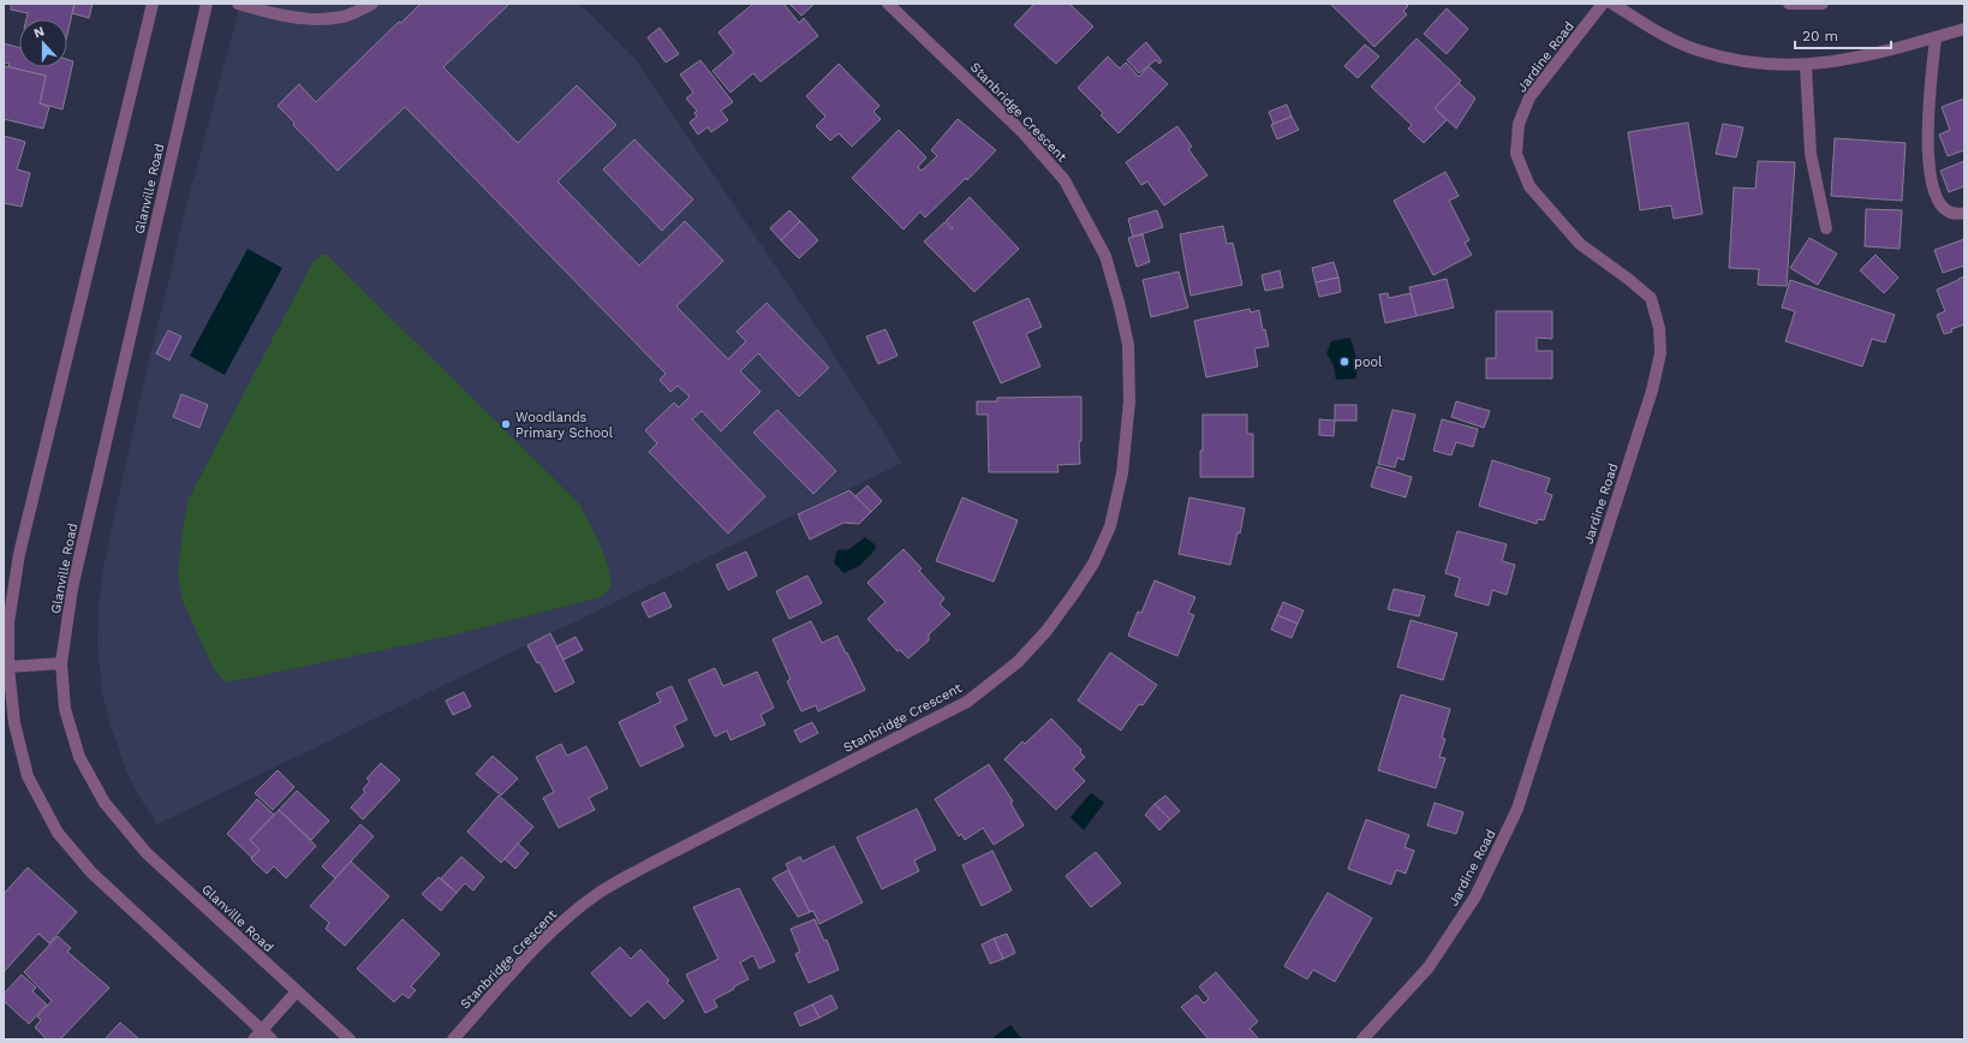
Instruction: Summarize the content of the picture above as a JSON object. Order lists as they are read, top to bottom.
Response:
{
  "streets": {
    "street": ["Jardine Road", "Stanbridge Crescent", "Glanville Road"]
  },
  "places": ["pool", "Woodlands Primary School"],
  "scale_bar": "20 m",
  "north": "top"
}
